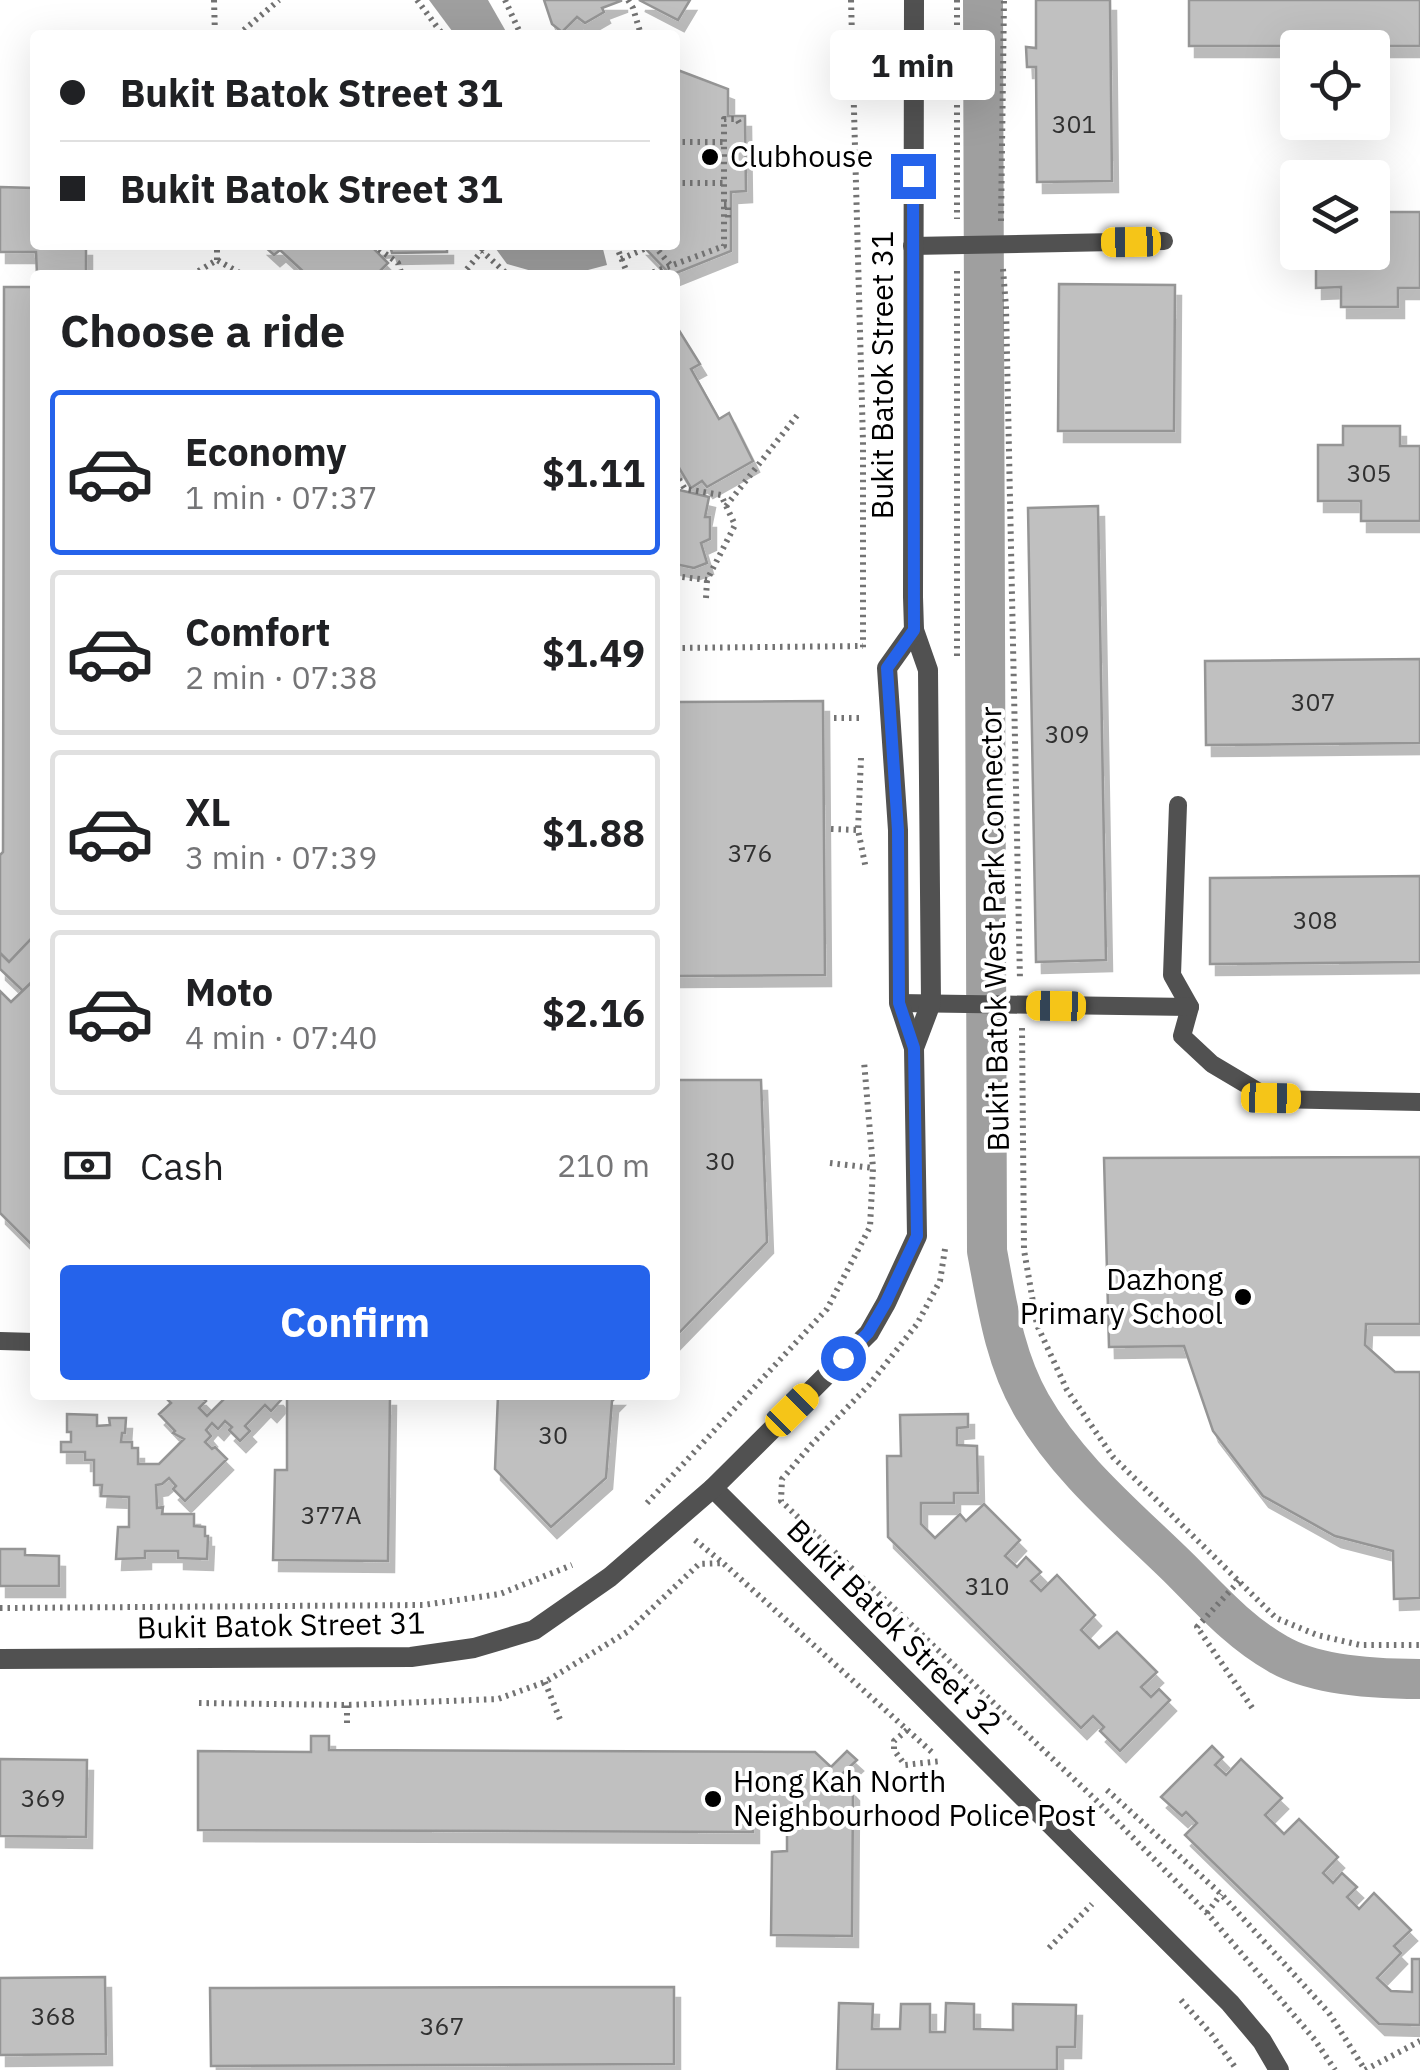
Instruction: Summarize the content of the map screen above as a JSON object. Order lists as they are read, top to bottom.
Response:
{
  "streets": {
    "street": ["Bukit Batok Street 31", "Bukit Batok Street 32"],
    "path": ["Bukit Batok West Park Connector"]
  },
  "crossings": [
    ["Bukit Batok Street 31", "Bukit Batok Street 32"]
  ],
  "places": ["Clubhouse", "Dazhong Primary School", "Hong Kah North Neighbourhood Police Post"],
  "house_numbers": [
    "301",
    "305",
    "307",
    "309",
    "376",
    "308",
    "30",
    "30",
    "377A",
    "310",
    "369",
    "368",
    "367"
  ],
  "page": {
    "bubble": "1 min",
    "banner": ["Bukit Batok Street 31", "Bukit Batok Street 31"],
    "heading": "Choose a ride",
    "list": [
      {
        "name": "Economy",
        "note": "1 min · 07:37",
        "value": "$1.11"
      },
      {
        "name": "Comfort",
        "note": "2 min · 07:38",
        "value": "$1.49"
      },
      {
        "name": "XL",
        "note": "3 min · 07:39",
        "value": "$1.88"
      },
      {
        "name": "Moto",
        "note": "4 min · 07:40",
        "value": "$2.16"
      }
    ],
    "pay": ["Cash", "210 m"],
    "buttons": "Confirm"
  }
}
